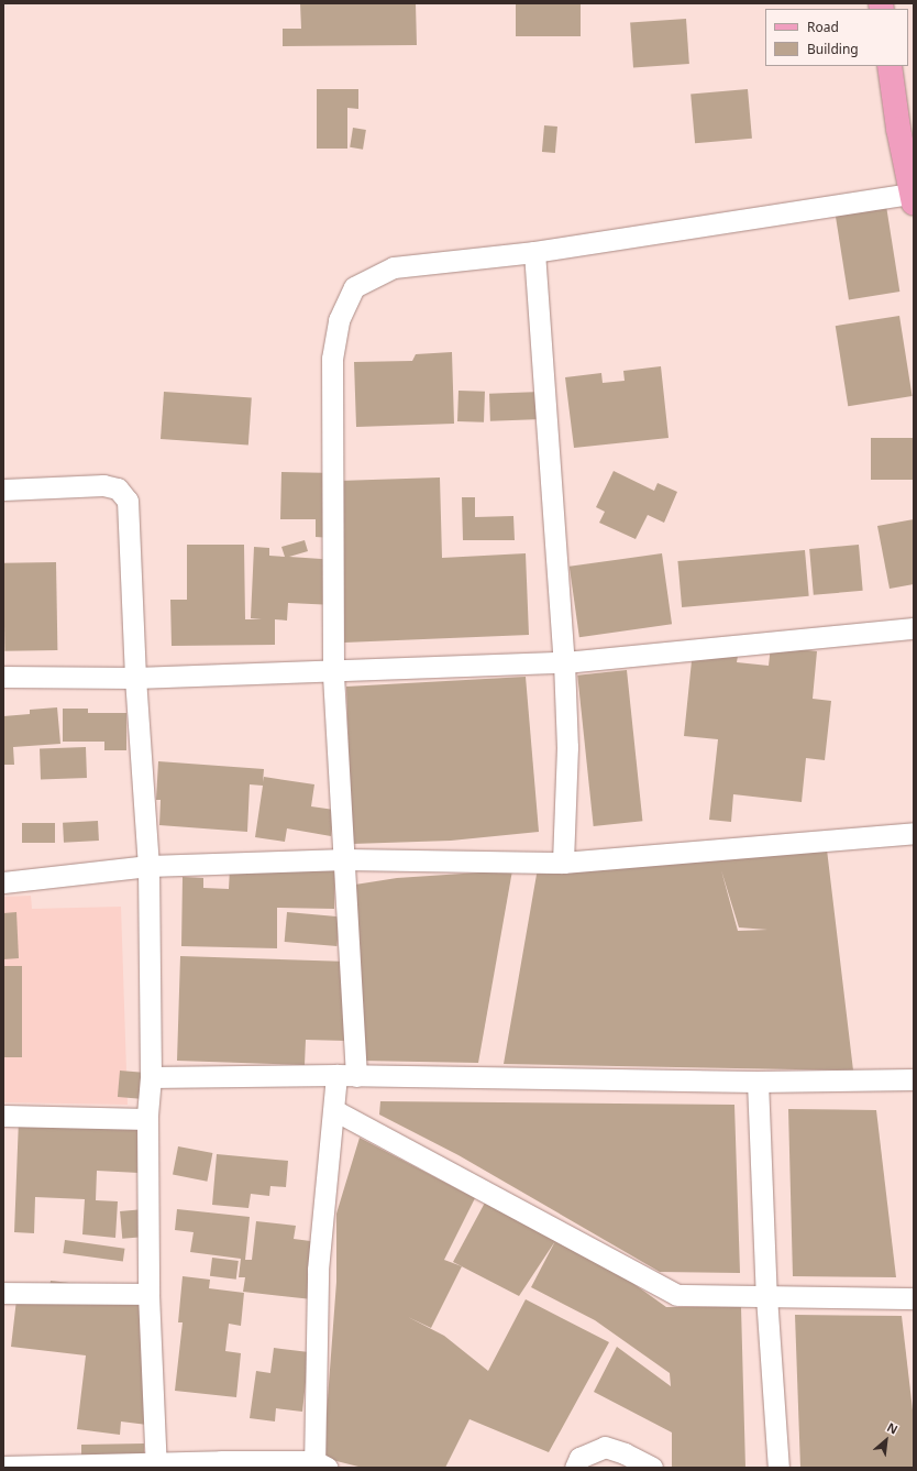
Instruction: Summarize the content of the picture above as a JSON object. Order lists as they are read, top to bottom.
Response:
{
  "legend": ["Road", "Building"],
  "north": "top right"
}
